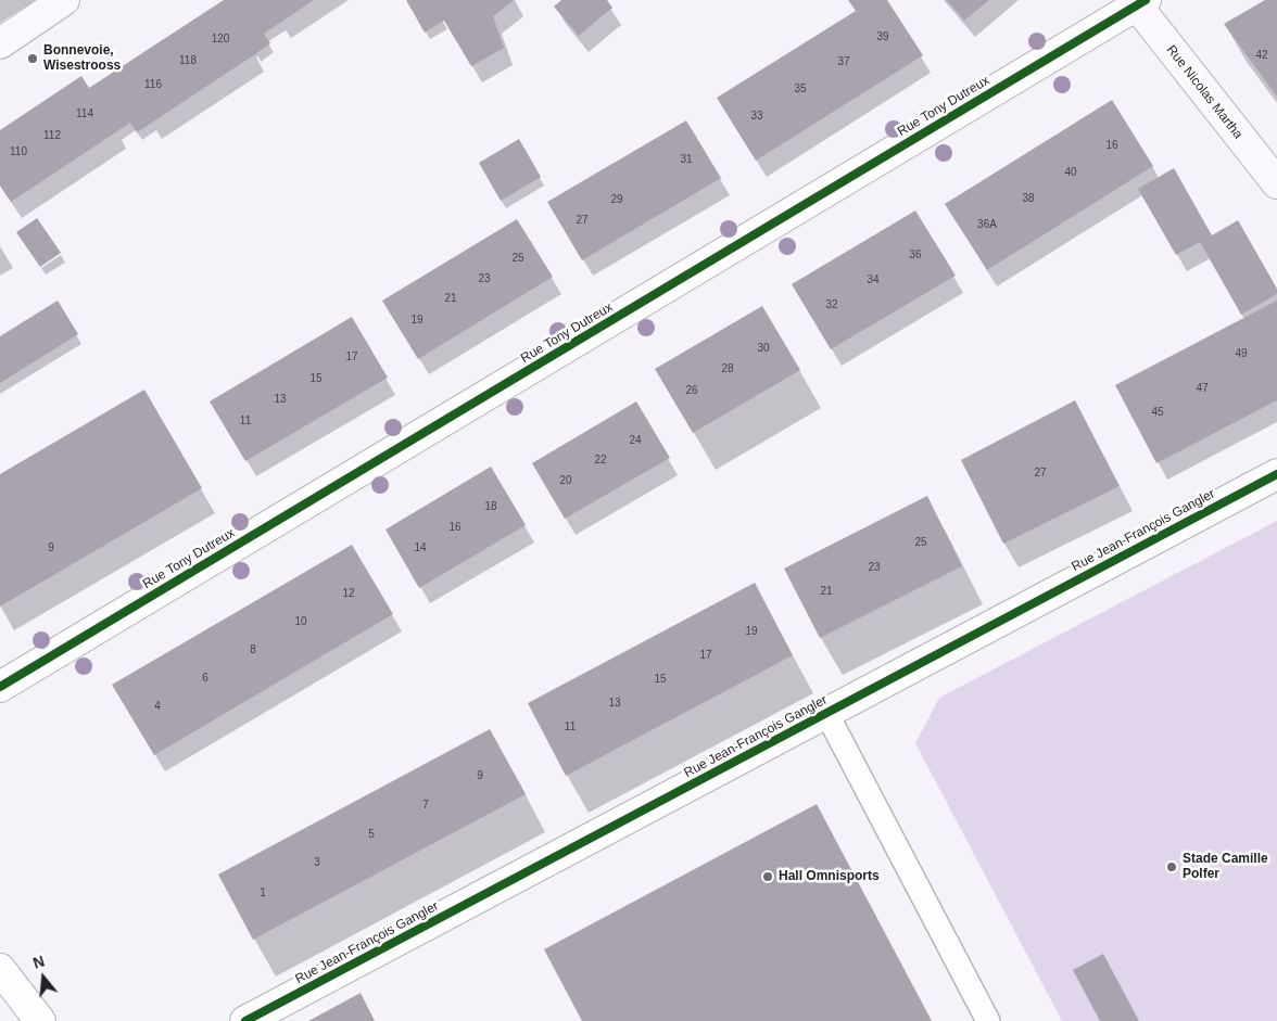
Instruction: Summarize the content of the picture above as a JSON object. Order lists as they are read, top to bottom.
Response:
{
  "streets": {
    "street": ["Rue Nicolas Martha", "Rue Tony Dutreux", "Rue Jean-François Gangler"]
  },
  "crossings": [
    ["Rue Nicolas Martha", "Rue Tony Dutreux"]
  ],
  "places": ["Bonnevoie, Wisestrooss", "Stade Camille Polfer", "Hall Omnisports"],
  "house_numbers": [
    "39",
    "120",
    "42",
    "118",
    "37",
    "116",
    "35",
    "114",
    "33",
    "112",
    "16",
    "110",
    "31",
    "40",
    "38",
    "29",
    "27",
    "36A",
    "36",
    "25",
    "23",
    "34",
    "21",
    "32",
    "19",
    "30",
    "49",
    "17",
    "28",
    "15",
    "47",
    "26",
    "13",
    "45",
    "11",
    "24",
    "22",
    "27",
    "20",
    "18",
    "16",
    "25",
    "9",
    "14",
    "23",
    "21",
    "12",
    "10",
    "19",
    "8",
    "17",
    "6",
    "15",
    "13",
    "4",
    "11",
    "9",
    "7",
    "5",
    "3",
    "1"
  ],
  "north": "top"
}
